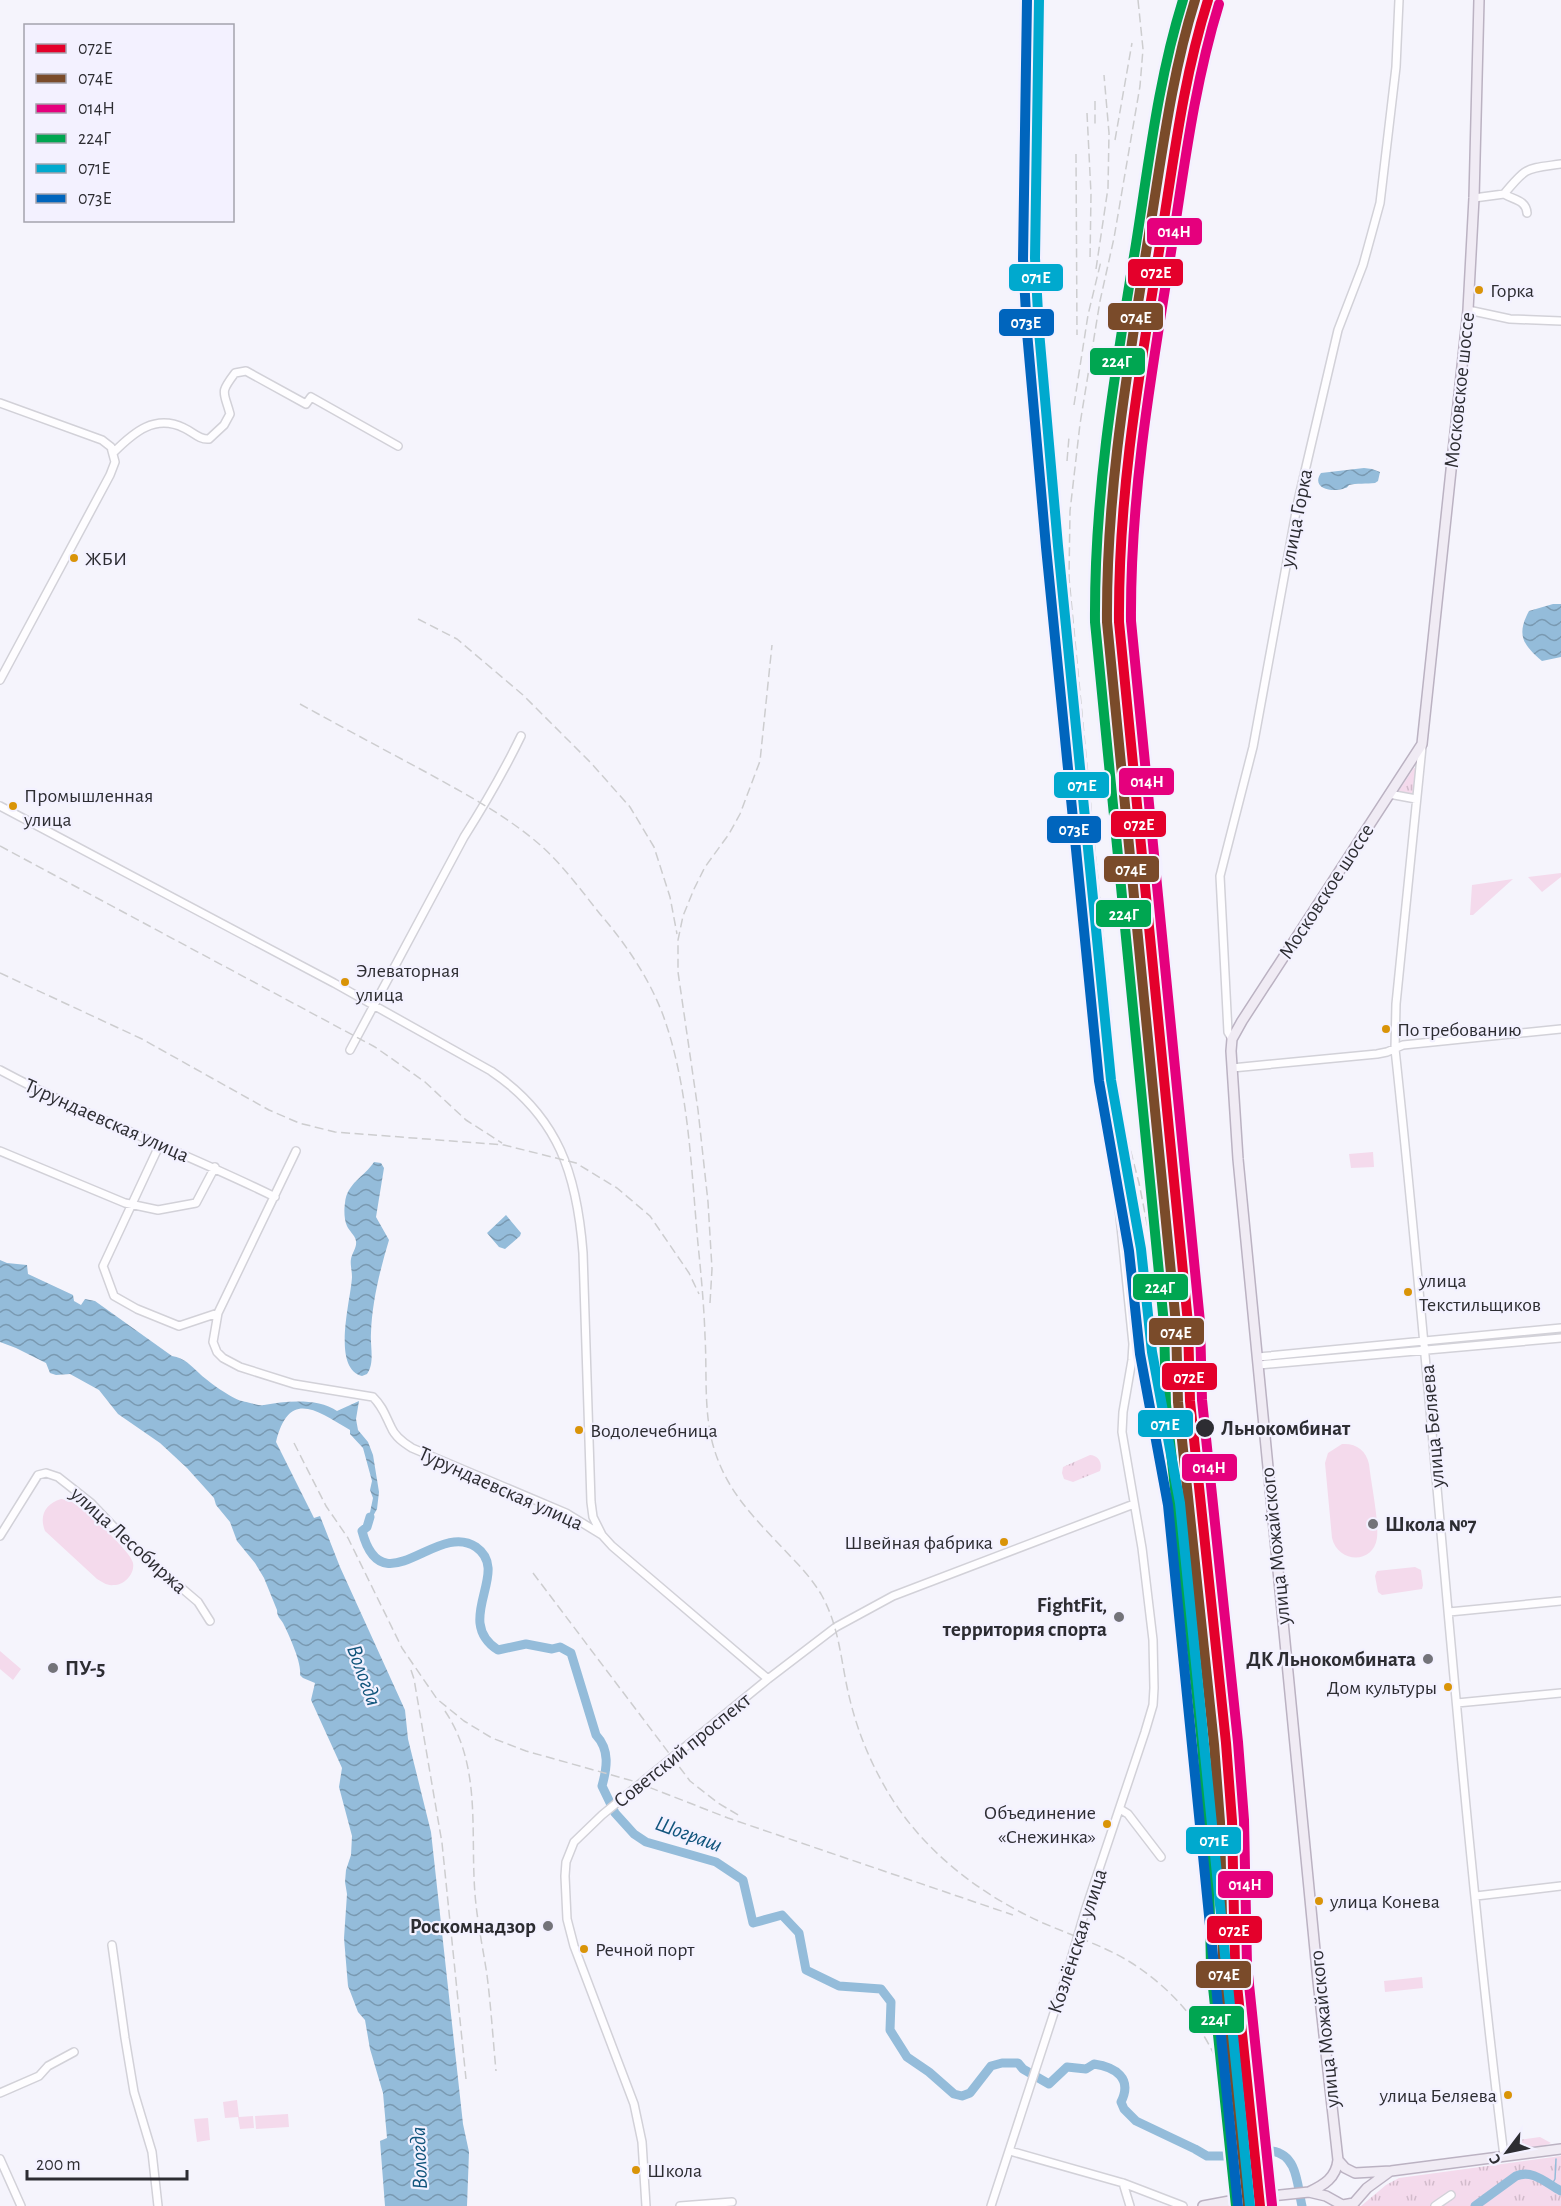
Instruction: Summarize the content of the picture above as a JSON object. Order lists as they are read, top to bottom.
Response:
{
  "streets": {
    "main road": ["Московское шоссе", "улица Можайского"],
    "street": [
      "улица Горка",
      "Турундаевская улица",
      "улица Беляева",
      "улица Лесобиржа",
      "Советский проспект",
      "Козлёнская улица"
    ]
  },
  "crossings": [
    ["Московское шоссе", "улица Горка"],
    ["Московское шоссе", "улица Беляева"],
    ["Московское шоссе", "улица Можайского"],
    ["улица Горка", "улица Можайского"],
    ["Турундаевская улица", "Советский проспект"],
    ["Советский проспект", "Козлёнская улица"]
  ],
  "water": ["Вологда", "Шограш"],
  "places": [
    "Горка",
    "ЖБИ",
    "Промышленная улица",
    "Элеваторная улица",
    "По требованию",
    "улица Текстильщиков",
    "Льнокомбинат",
    "Водолечебница",
    "Школа №7",
    "Швейная фабрика",
    "FightFit, территория спорта",
    "ДК Льнокомбината",
    "ПУ-5",
    "Дом культуры",
    "Объединение «Снежинка»",
    "улица Конева",
    "Роскомнадзор",
    "Речной порт",
    "улица Беляева",
    "Школа"
  ],
  "lines": [
    "transit line 072Е",
    "transit line 074Е",
    "transit line 224Г",
    "transit line 071Е",
    "transit line 073Е",
    "transit line 014Н"
  ],
  "legend": [
    "072Е",
    "074Е",
    "014Н",
    "224Г",
    "071Е",
    "073Е"
  ],
  "scale_bar": "200 m",
  "north": "bottom left"
}
